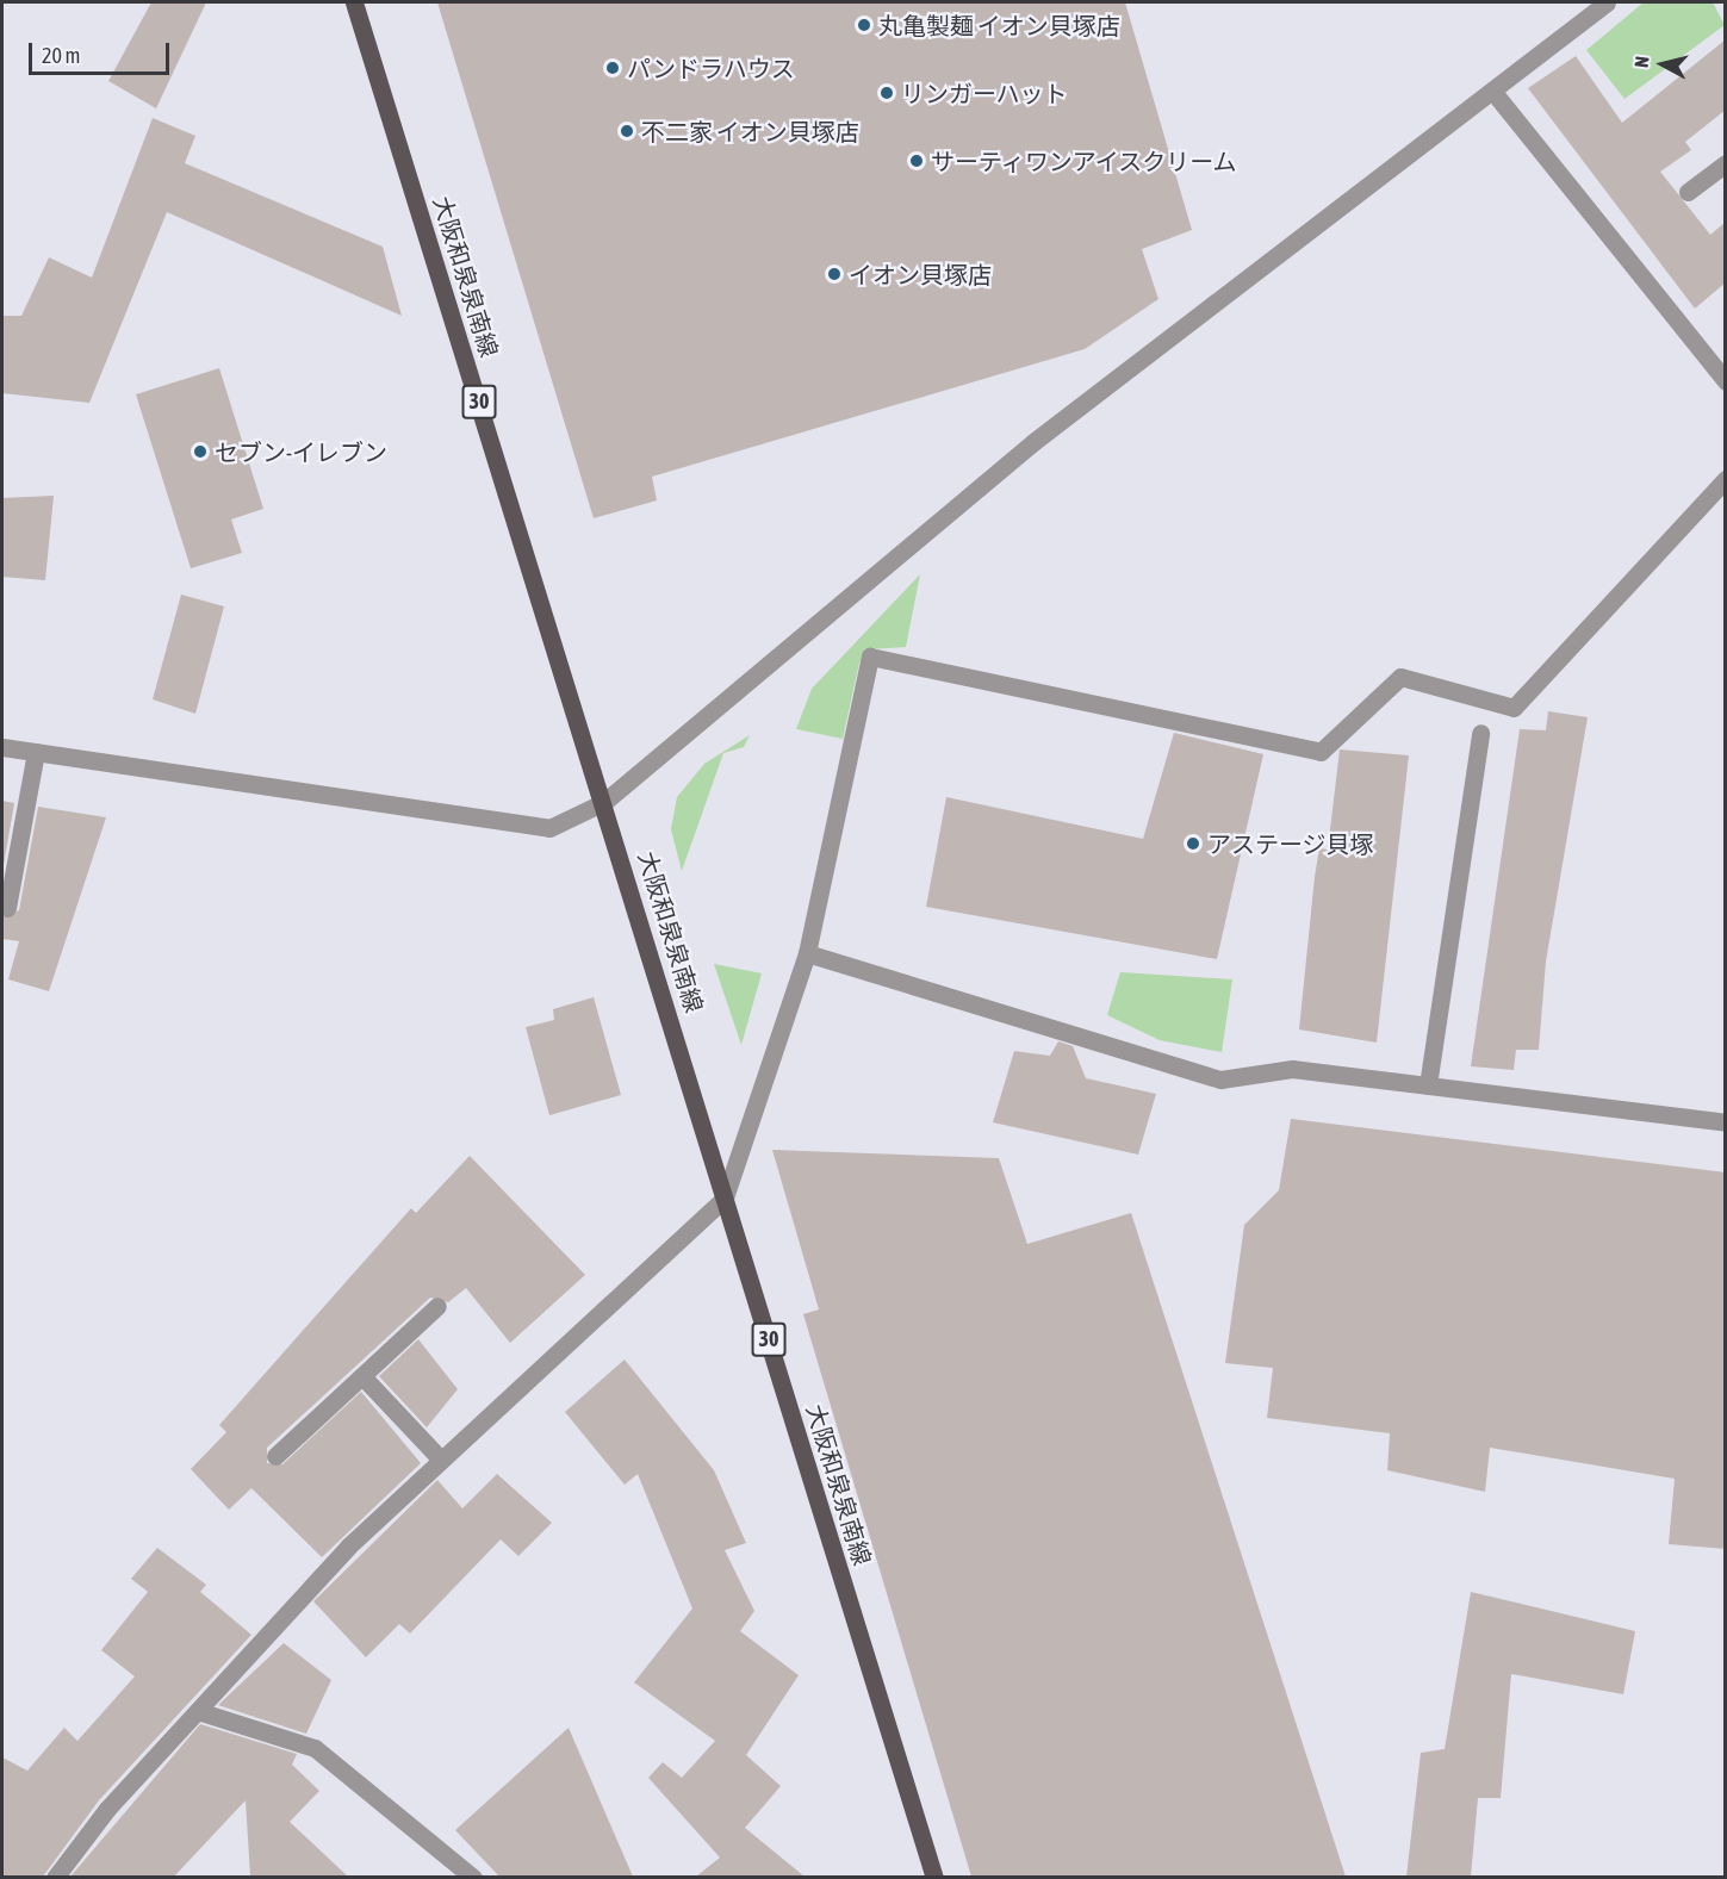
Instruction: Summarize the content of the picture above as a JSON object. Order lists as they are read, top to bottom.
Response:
{
  "streets": {
    "main road": ["大阪和泉泉南線", "30"]
  },
  "places": [
    "丸亀製麺 イオン貝塚店",
    "パンドラハウス",
    "リンガーハット",
    "不二家 イオン貝塚店",
    "サーティワンアイスクリーム",
    "イオン貝塚店",
    "セブン-イレブン",
    "アステージ貝塚"
  ],
  "scale_bar": "20 m",
  "north": "left"
}
